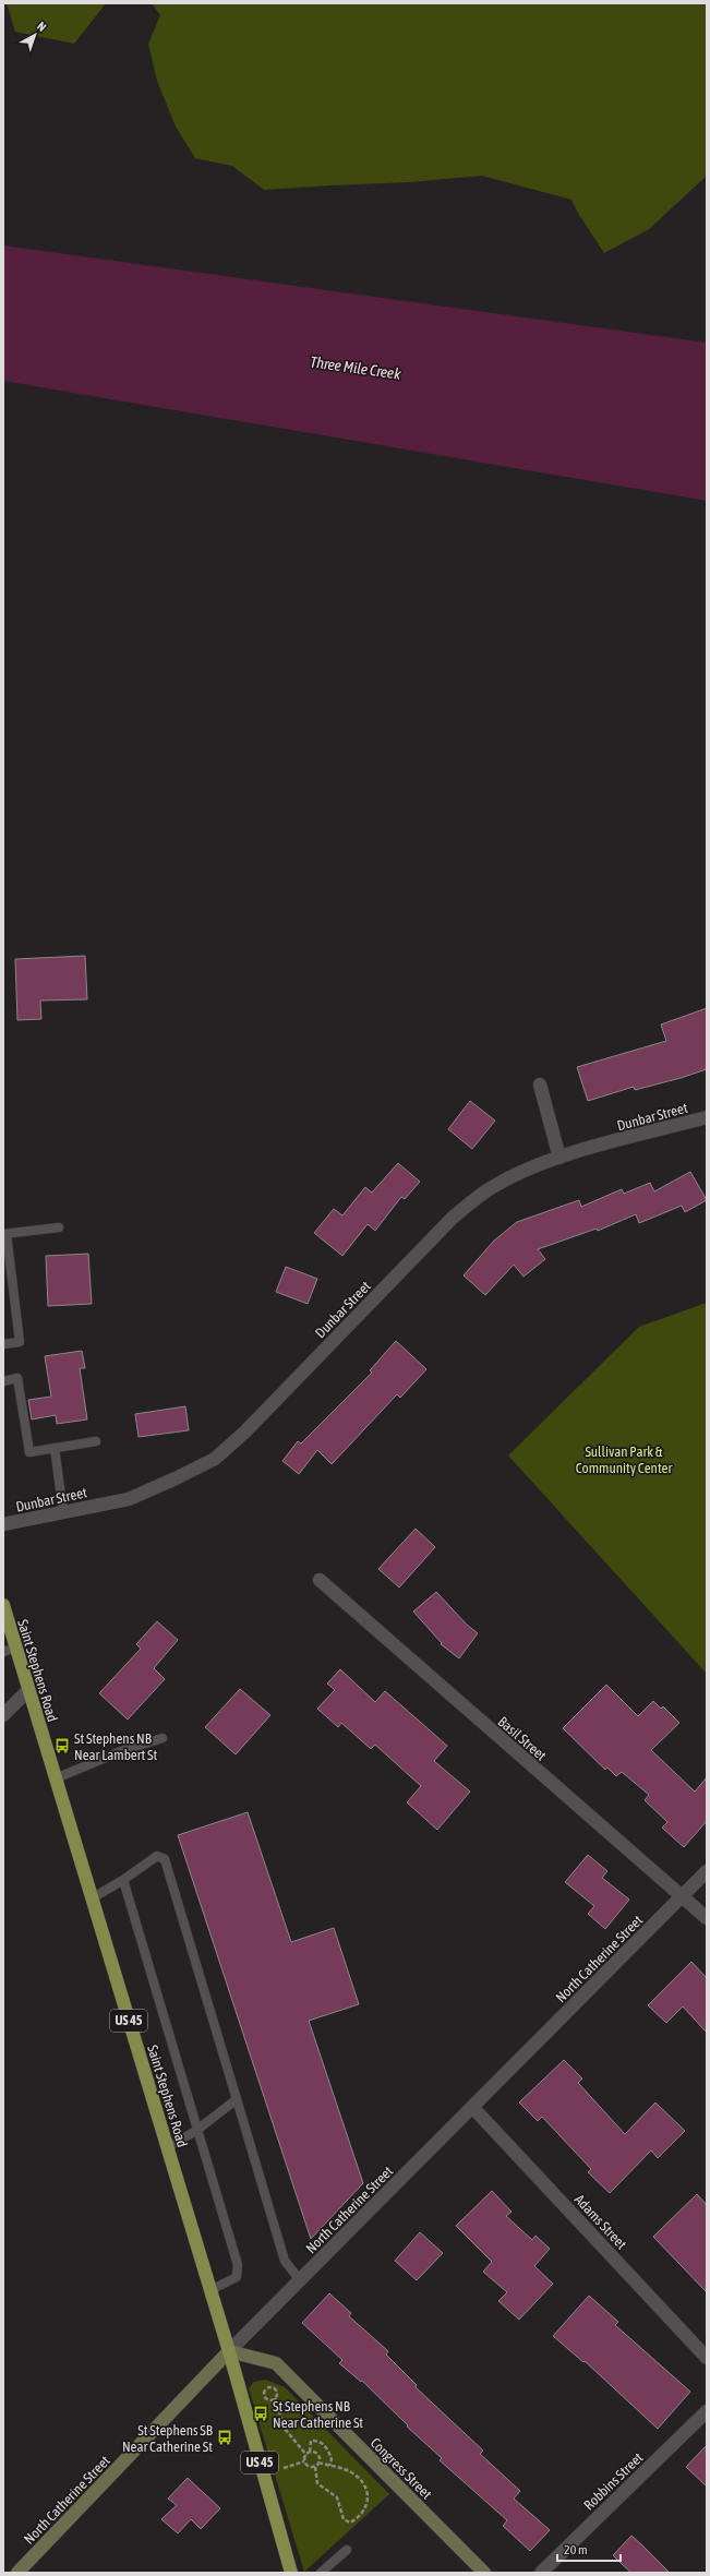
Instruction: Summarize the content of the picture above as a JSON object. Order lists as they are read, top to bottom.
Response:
{
  "streets": {
    "main road": ["Saint Stephens Road", "US 45"],
    "street": [
      "Dunbar Street",
      "Basil Street",
      "North Catherine Street",
      "Adams Street",
      "Congress Street",
      "Robbins Street"
    ]
  },
  "crossings": [
    ["Saint Stephens Road", "North Catherine Street"],
    ["Saint Stephens Road", "Congress Street"],
    ["Basil Street", "North Catherine Street"],
    ["North Catherine Street", "Adams Street"],
    ["North Catherine Street", "Congress Street"]
  ],
  "water": ["Three Mile Creek"],
  "parks": ["Sullivan Park & Community Center"],
  "places": {
    "bus stop": ["St Stephens NB Near Lambert St", "St Stephens NB Near Catherine St", "St Stephens SB Near Catherine St"]
  },
  "scale_bar": "20 m",
  "north": "top right"
}
